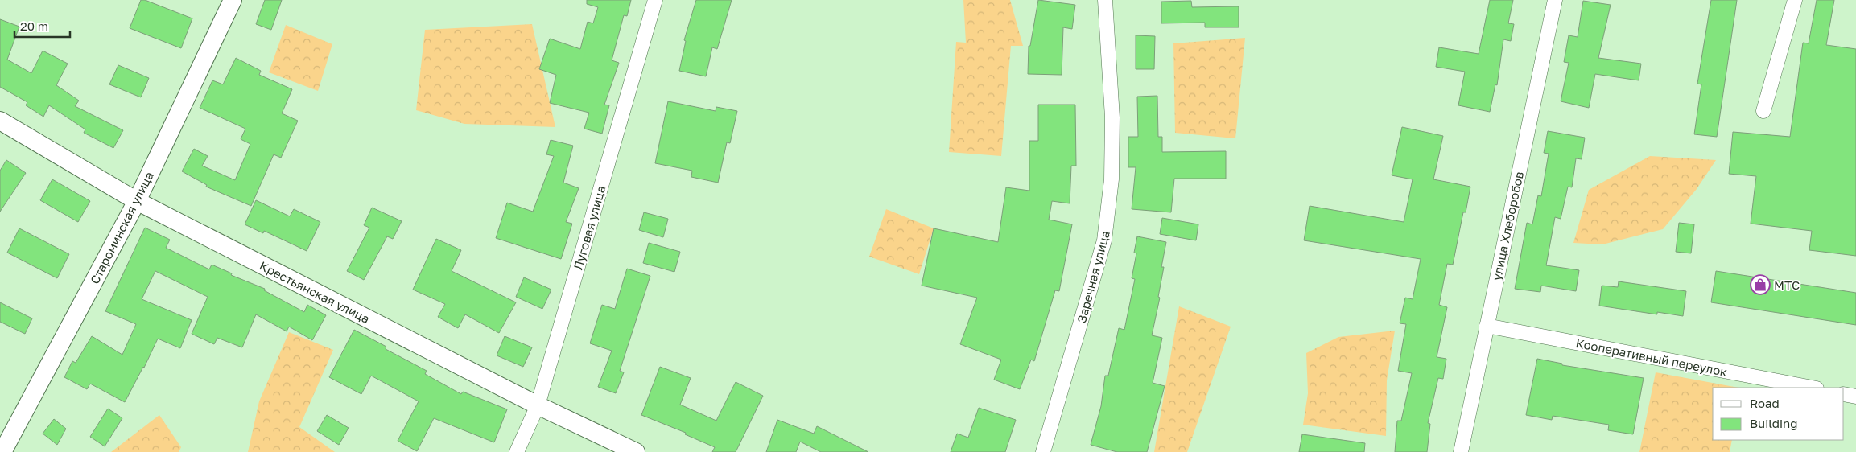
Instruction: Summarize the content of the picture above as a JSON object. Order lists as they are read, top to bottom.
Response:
{
  "streets": {
    "street": [
      "улица Хлеборобов",
      "Староминская улица",
      "Луговая улица",
      "Заречная улица",
      "Крестьянская улица",
      "Кооперативный переулок"
    ]
  },
  "crossings": [
    ["улица Хлеборобов", "Кооперативный переулок"],
    ["Староминская улица", "Крестьянская улица"],
    ["Луговая улица", "Крестьянская улица"]
  ],
  "places": {
    "shop": ["МТС"]
  },
  "legend": ["Road", "Building"],
  "scale_bar": "20 m"
}
